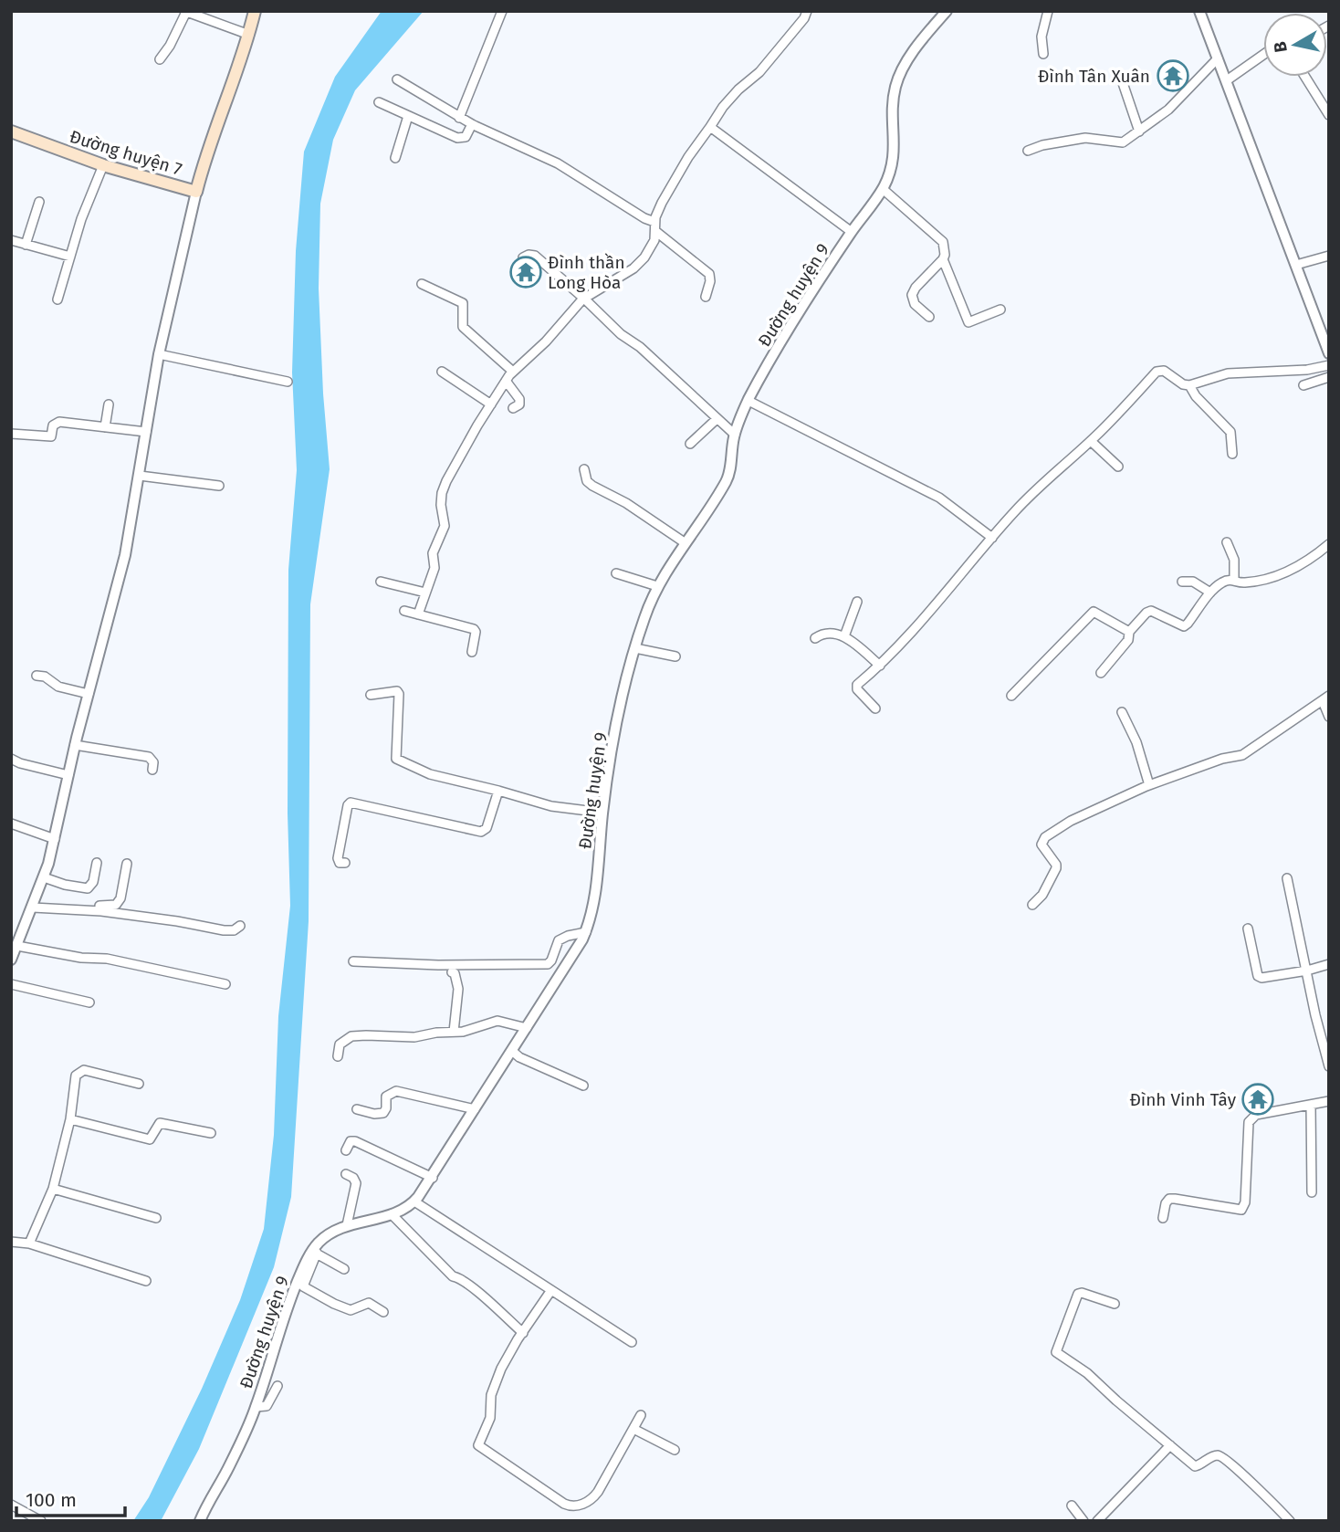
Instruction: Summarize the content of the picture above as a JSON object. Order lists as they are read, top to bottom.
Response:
{
  "streets": {
    "main road": ["Đường huyện 7"],
    "street": ["Đường huyện 9"]
  },
  "places": {
    "temple": ["Đình Tân Xuân", "Đình thần Long Hòa", "Đình Vinh Tây"]
  },
  "scale_bar": "100 m",
  "north": "left"
}
